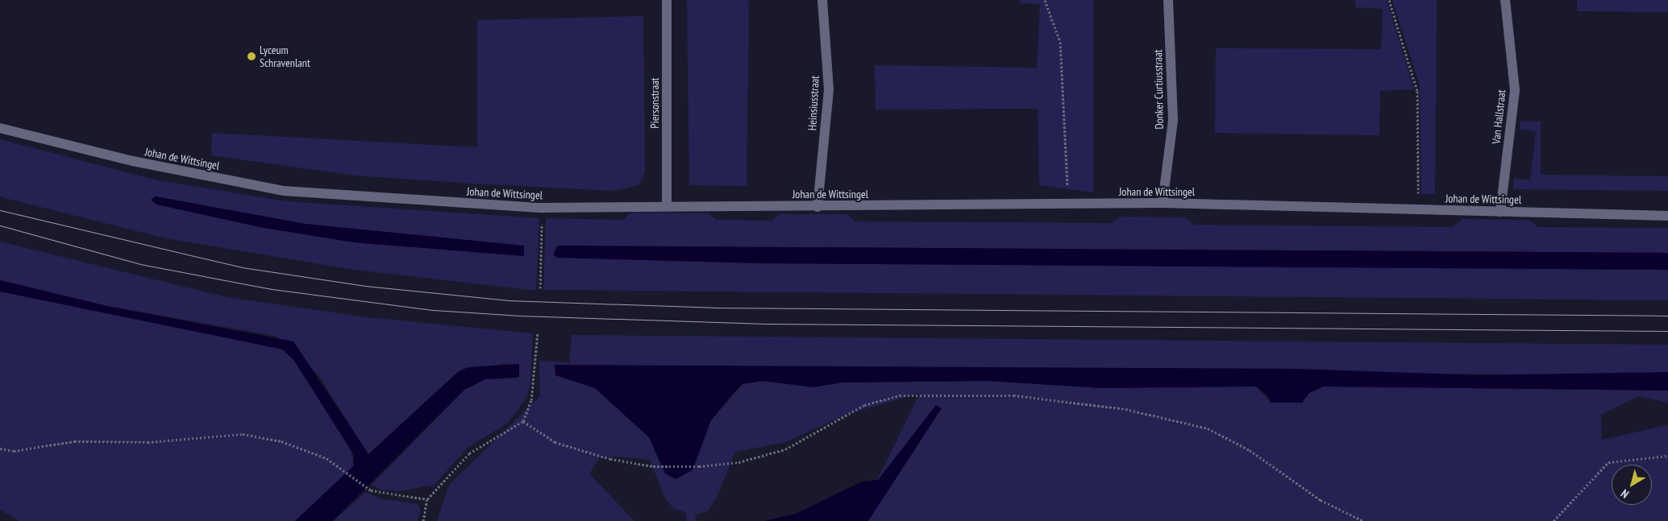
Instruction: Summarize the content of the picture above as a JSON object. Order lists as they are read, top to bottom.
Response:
{
  "streets": {
    "street": [
      "Donker Curtiusstraat",
      "Piersonstraat",
      "Heinsiusstraat",
      "Van Hallstraat",
      "Johan de Wittsingel"
    ]
  },
  "crossings": [
    ["Donker Curtiusstraat", "Johan de Wittsingel"],
    ["Piersonstraat", "Johan de Wittsingel"],
    ["Heinsiusstraat", "Johan de Wittsingel"],
    ["Van Hallstraat", "Johan de Wittsingel"]
  ],
  "places": ["Lyceum Schravenlant"],
  "north": "bottom left"
}
